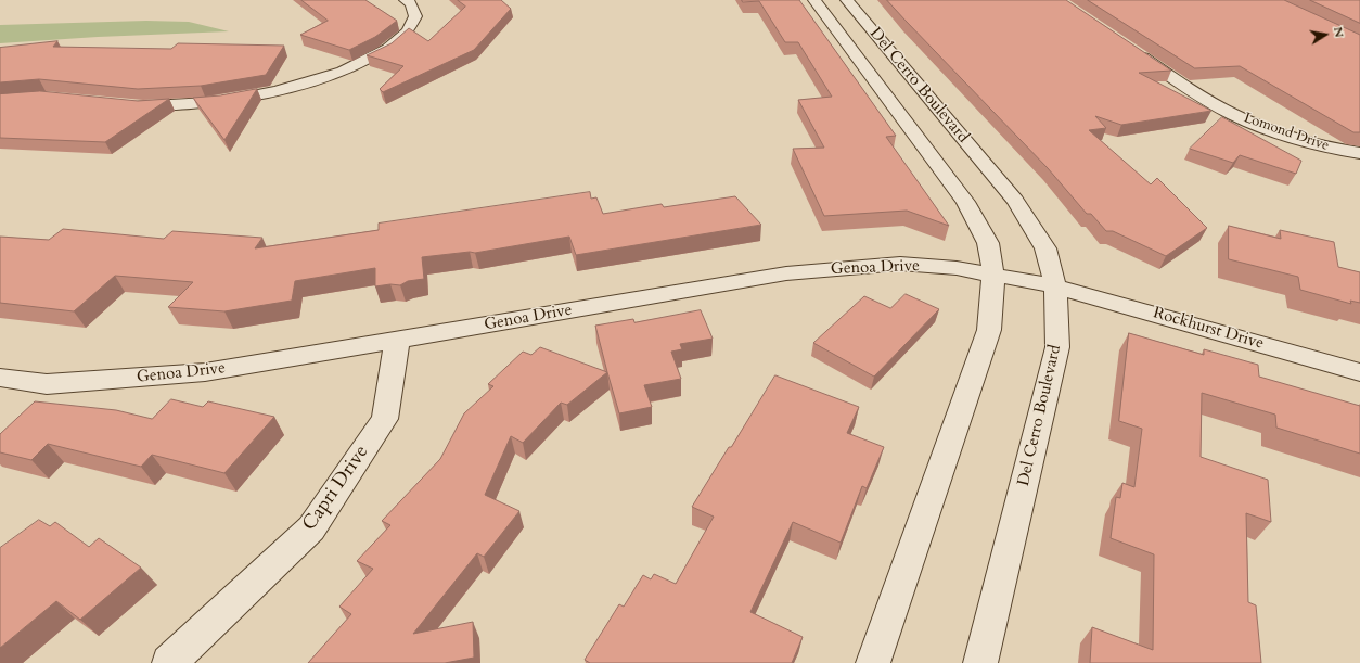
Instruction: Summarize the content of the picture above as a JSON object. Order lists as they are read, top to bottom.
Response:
{
  "streets": {
    "street": [
      "Del Cerro Boulevard",
      "Lomond Drive",
      "Genoa Drive",
      "Rockhurst Drive",
      "Capri Drive"
    ]
  },
  "crossings": [
    ["Del Cerro Boulevard", "Genoa Drive"],
    ["Del Cerro Boulevard", "Rockhurst Drive"],
    ["Genoa Drive", "Rockhurst Drive"],
    ["Genoa Drive", "Capri Drive"]
  ],
  "north": "right"
}
